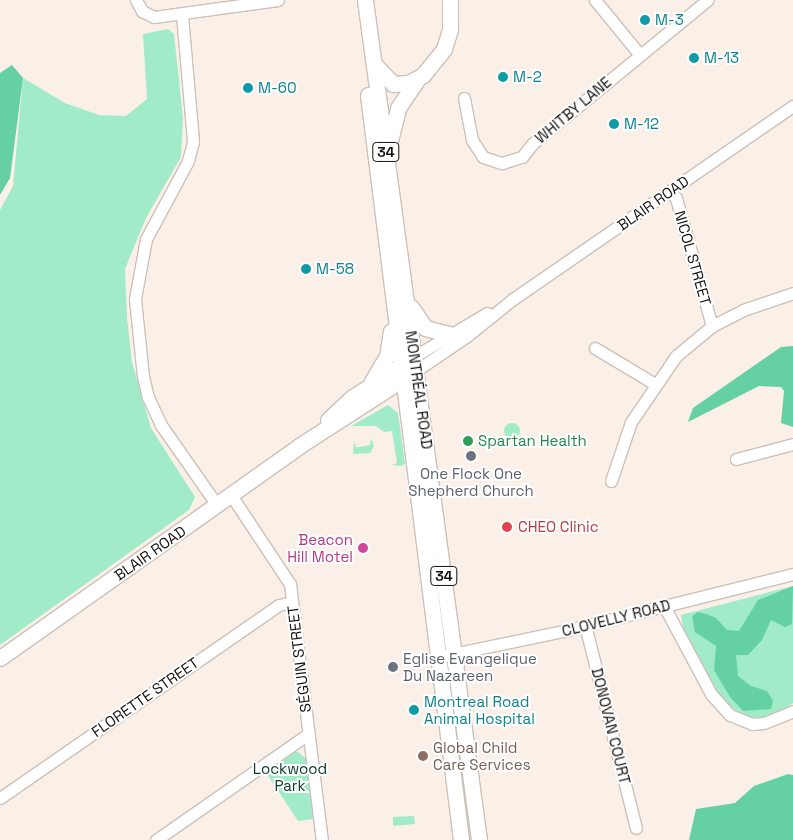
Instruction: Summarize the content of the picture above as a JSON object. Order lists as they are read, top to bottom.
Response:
{
  "streets": {
    "main road": ["34", "BLAIR ROAD", "MONTRÉAL ROAD"],
    "street": [
      "WHITBY LANE",
      "NICOL STREET",
      "CLOVELLY ROAD",
      "SÉGUIN STREET",
      "FLORETTE STREET",
      "DONOVAN COURT"
    ]
  },
  "crossings": [
    ["BLAIR ROAD", "NICOL STREET"],
    ["BLAIR ROAD", "MONTRÉAL ROAD"],
    ["BLAIR ROAD", "SÉGUIN STREET"],
    ["MONTRÉAL ROAD", "CLOVELLY ROAD"],
    ["CLOVELLY ROAD", "DONOVAN COURT"],
    ["SÉGUIN STREET", "FLORETTE STREET"]
  ],
  "parks": ["Lockwood Park"],
  "places": [
    "M-3",
    "M-13",
    "M-2",
    "M-60",
    "M-12",
    "M-58",
    "Spartan Health",
    "One Flock One Shepherd Church",
    "CHEO Clinic",
    "Beacon Hill Motel",
    "Eglise Evangelique Du Nazareen",
    "Montreal Road Animal Hospital",
    "Global Child Care Services"
  ]
}
